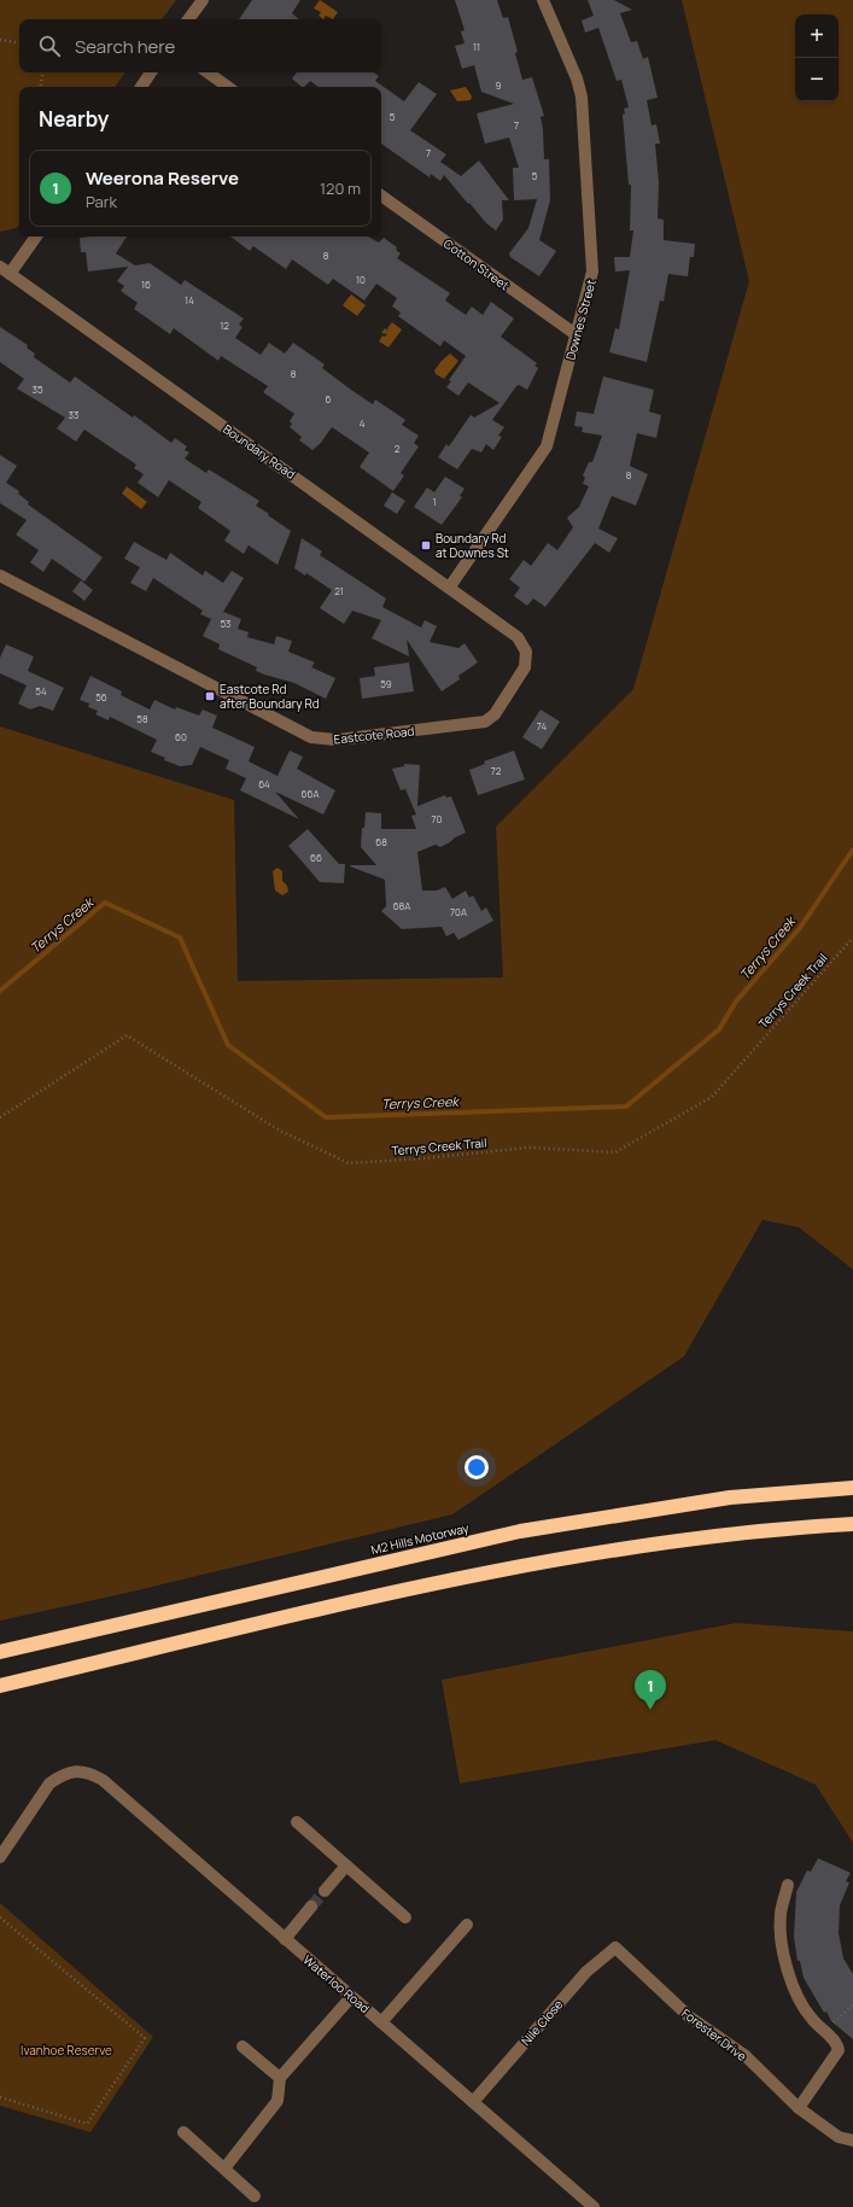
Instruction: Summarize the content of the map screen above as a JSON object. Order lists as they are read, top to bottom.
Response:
{
  "streets": {
    "highway": ["M2 Hills Motorway"],
    "street": [
      "Cotton Street",
      "Downes Street",
      "Boundary Road",
      "Eastcote Road",
      "Waterloo Road",
      "Nile Close",
      "Forester Drive"
    ],
    "path": ["Terrys Creek Trail"]
  },
  "crossings": [
    ["Cotton Street", "Downes Street"],
    ["Downes Street", "Boundary Road"],
    ["Boundary Road", "Eastcote Road"],
    ["Waterloo Road", "Nile Close"],
    ["Nile Close", "Forester Drive"]
  ],
  "water": ["Terrys Creek"],
  "parks": ["Ivanhoe Reserve"],
  "places": {
    "transit": ["Boundary Rd at Downes St", "Eastcote Rd after Boundary Rd"]
  },
  "house_numbers": [
    "11",
    "9",
    "5",
    "7",
    "7",
    "5",
    "8",
    "10",
    "16",
    "14",
    "12",
    "8",
    "35",
    "6",
    "33",
    "4",
    "2",
    "8",
    "1",
    "21",
    "53",
    "59",
    "54",
    "56",
    "58",
    "74",
    "60",
    "72",
    "64",
    "66A",
    "70",
    "68",
    "66",
    "68A",
    "70A"
  ],
  "page": {
    "map_buttons": ["+", "−"],
    "search": "Search here",
    "heading": "Nearby",
    "list": [
      {
        "mark": "1",
        "name": "Weerona Reserve",
        "note": "Park",
        "value": "120 m"
      }
    ],
    "pins": "1"
  }
}
